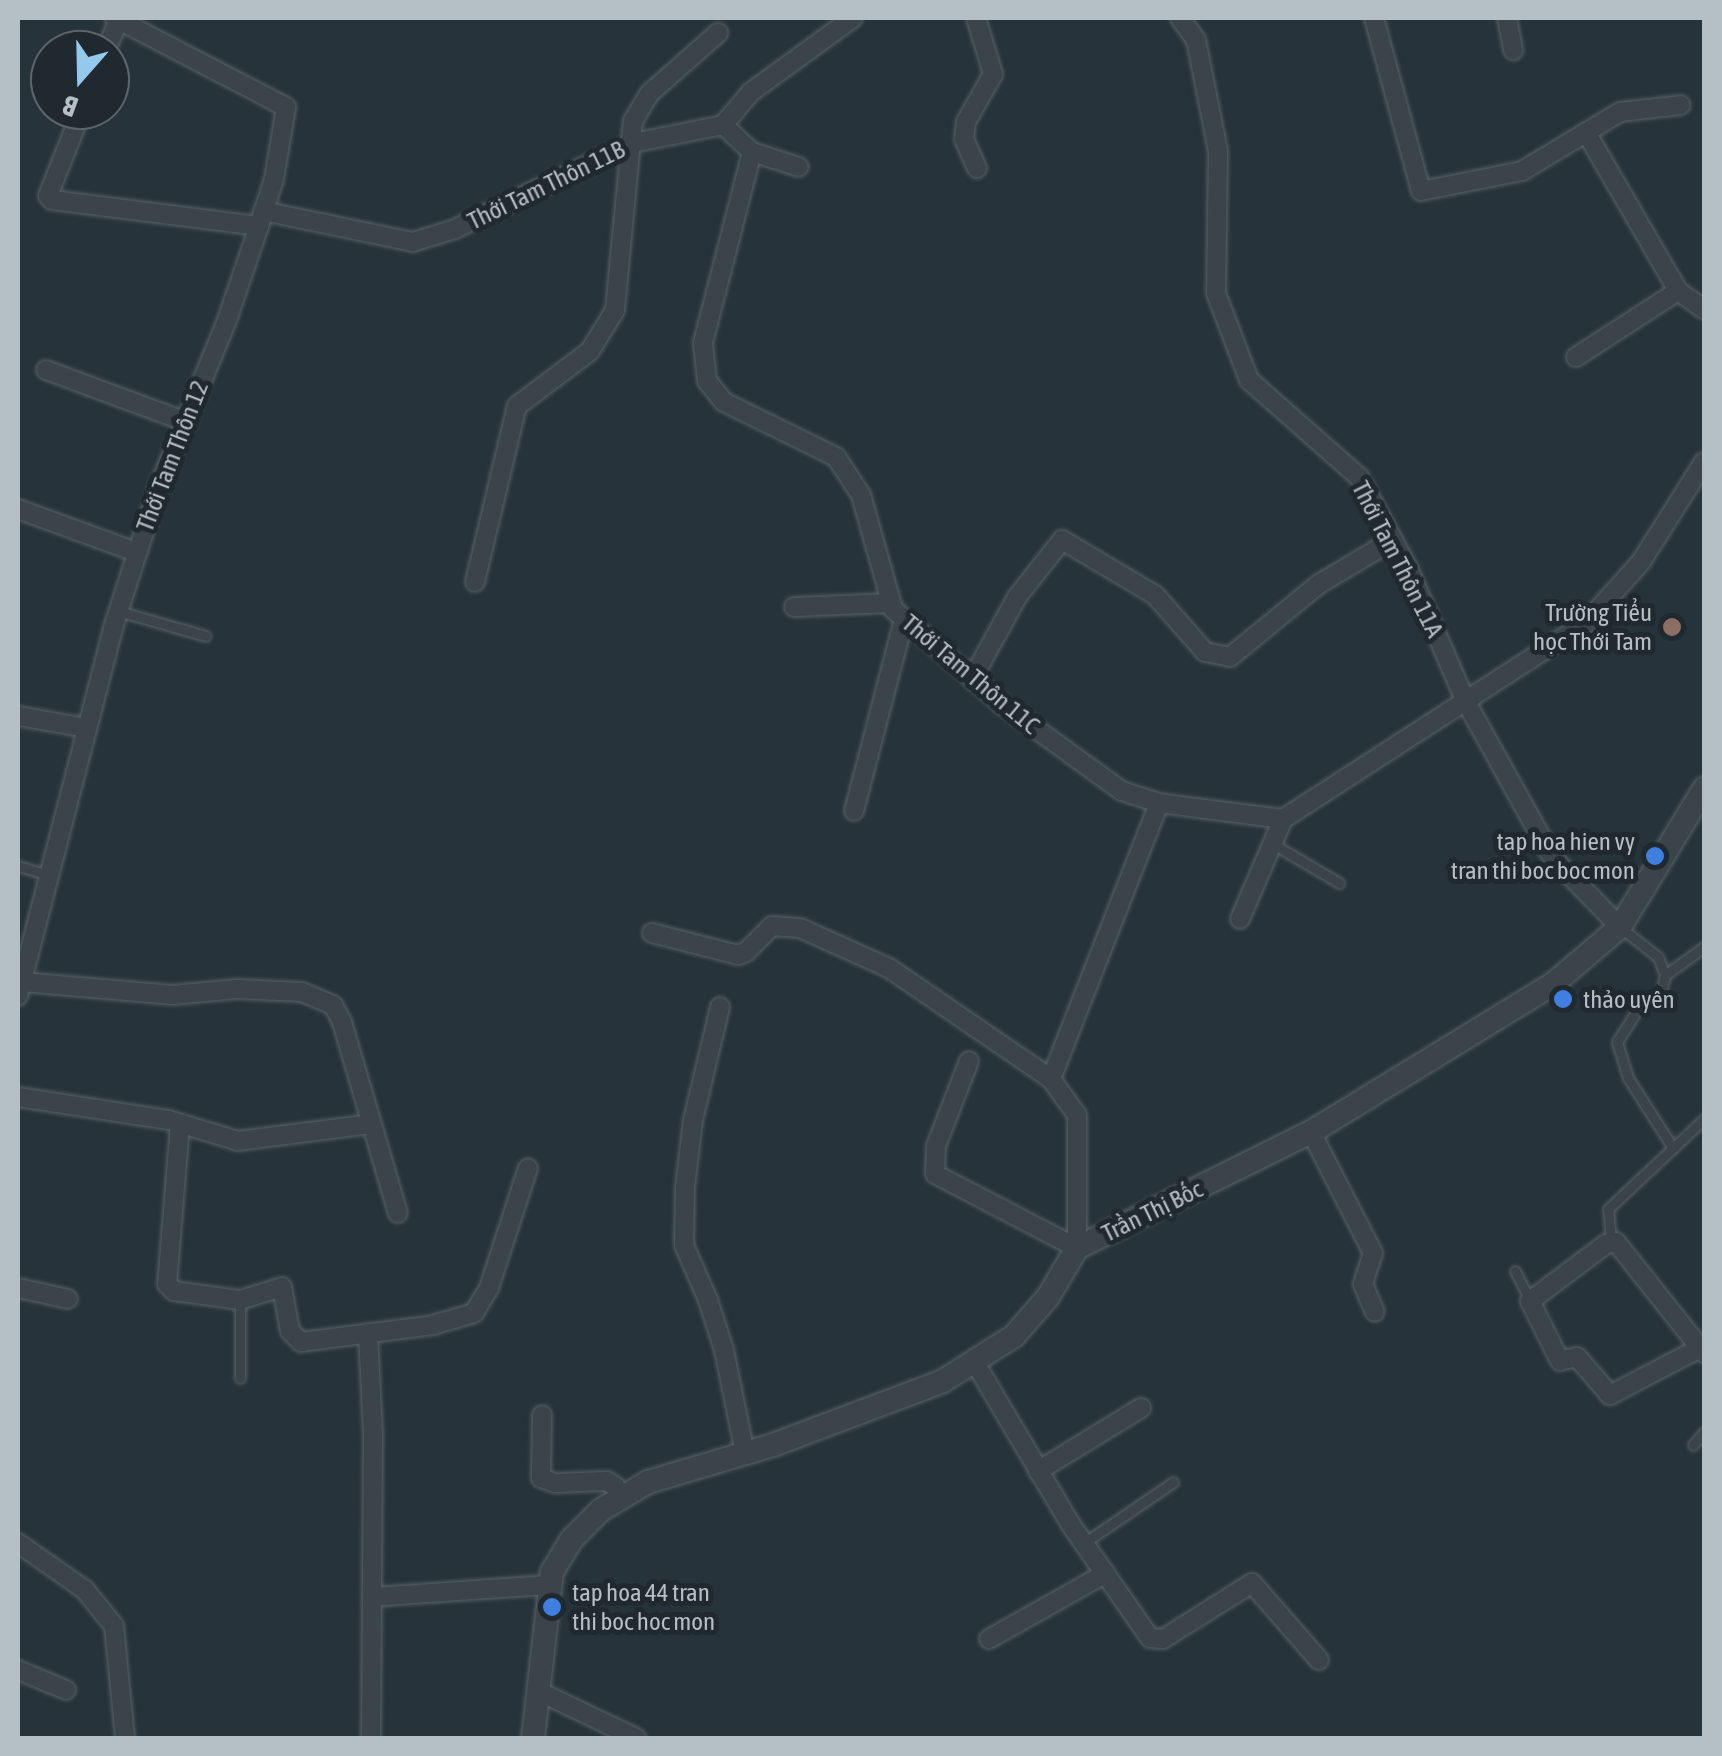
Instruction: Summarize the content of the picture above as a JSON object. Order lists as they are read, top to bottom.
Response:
{
  "streets": {
    "street": [
      "Thới Tam Thôn 11B",
      "Thới Tam Thôn 12",
      "Thới Tam Thôn 11A",
      "Thới Tam Thôn 11C",
      "Trần Thị Bốc"
    ]
  },
  "crossings": [
    ["Thới Tam Thôn 11B", "Thới Tam Thôn 12"],
    ["Thới Tam Thôn 11A", "Trần Thị Bốc"]
  ],
  "places": [
    "Trường Tiểu học Thới Tam",
    "tap hoa hien vy tran thi boc boc mon",
    "thảo uyên",
    "tap hoa 44 tran thi boc hoc mon"
  ],
  "north": "bottom"
}
